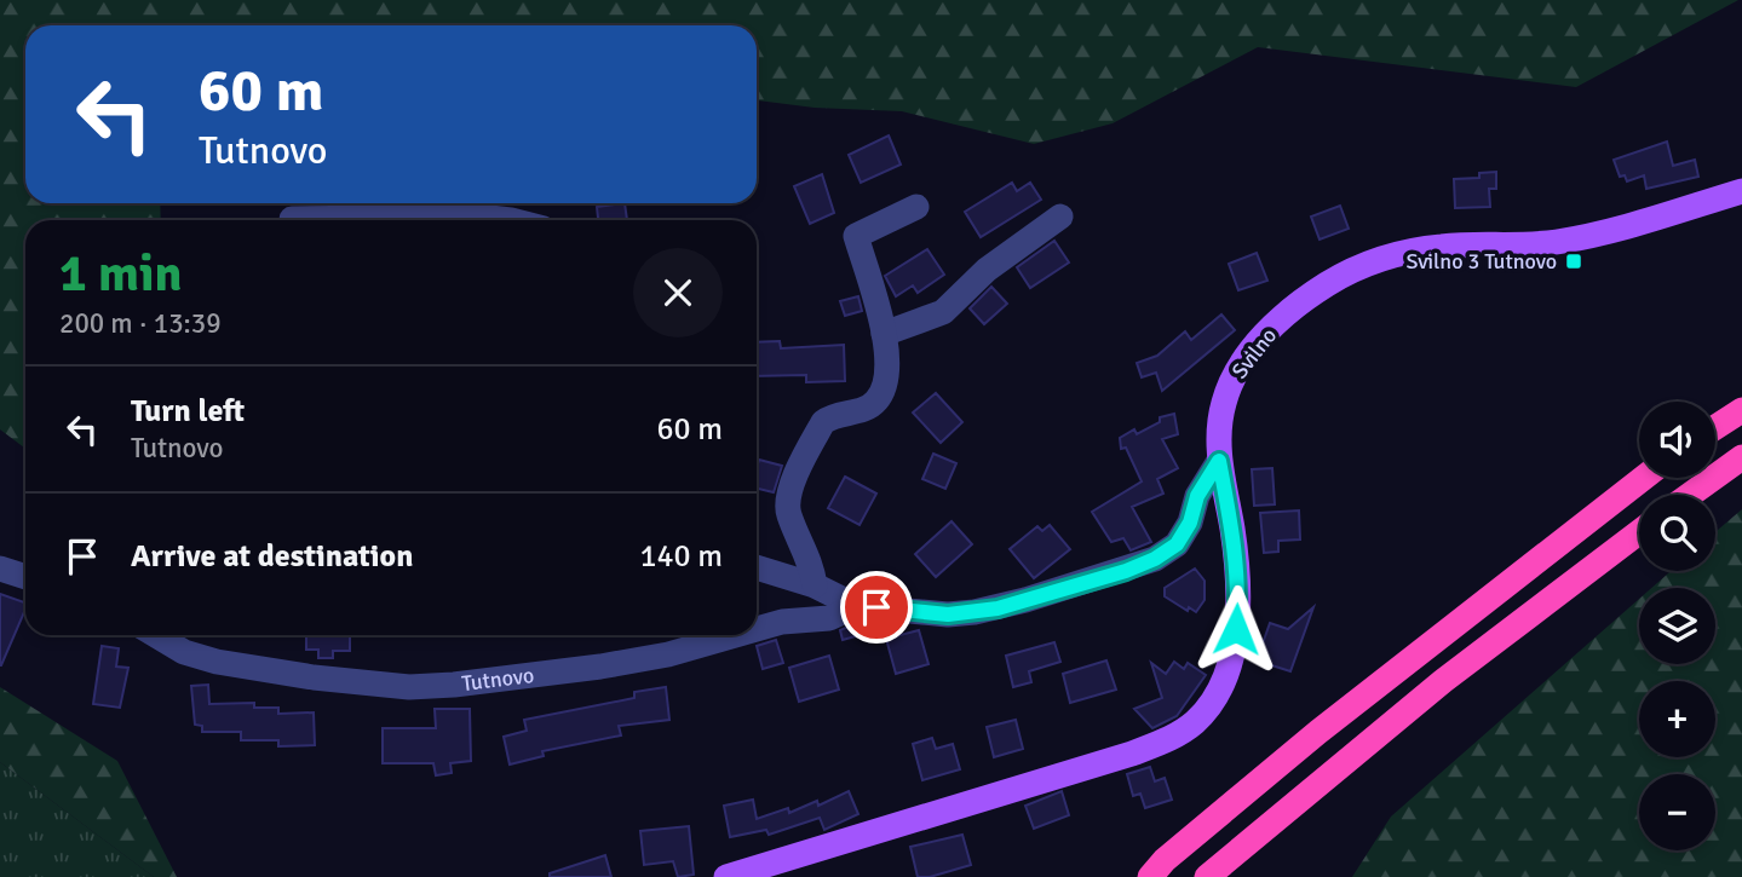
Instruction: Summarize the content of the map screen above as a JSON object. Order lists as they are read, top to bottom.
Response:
{
  "streets": {
    "main road": ["Svilno"],
    "street": ["Tutnovo"]
  },
  "crossings": [
    ["Svilno", "Tutnovo"]
  ],
  "places": {
    "transit": ["Svilno 3 Tutnovo"]
  },
  "page": {
    "turn": ["60 m", "Tutnovo"],
    "heading": ["1 min", "200 m · 13:39"],
    "list": [
      {
        "name": "Turn left",
        "note": "Tutnovo",
        "value": "60 m"
      },
      {
        "name": "Arrive at destination",
        "value": "140 m"
      }
    ],
    "map_buttons": ["+", "−"]
  }
}
